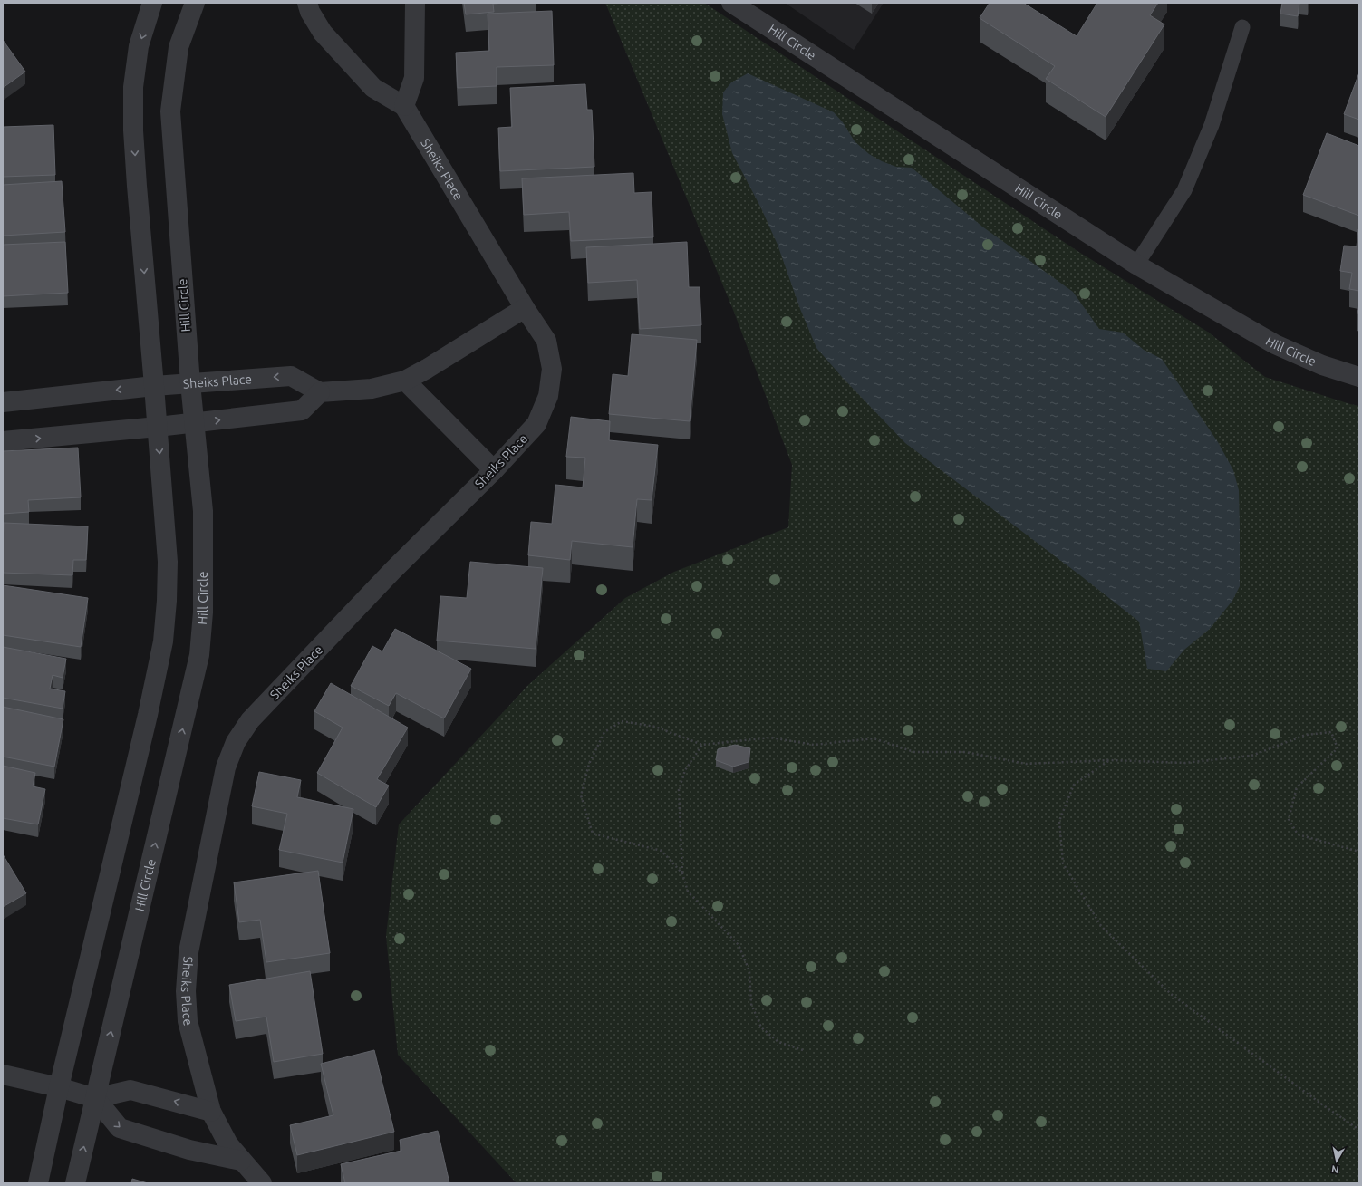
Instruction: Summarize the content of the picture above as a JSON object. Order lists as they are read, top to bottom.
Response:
{
  "streets": {
    "street": ["Hill Circle", "Sheiks Place"]
  },
  "crossings": [
    ["Hill Circle", "Sheiks Place"]
  ],
  "north": "bottom"
}
